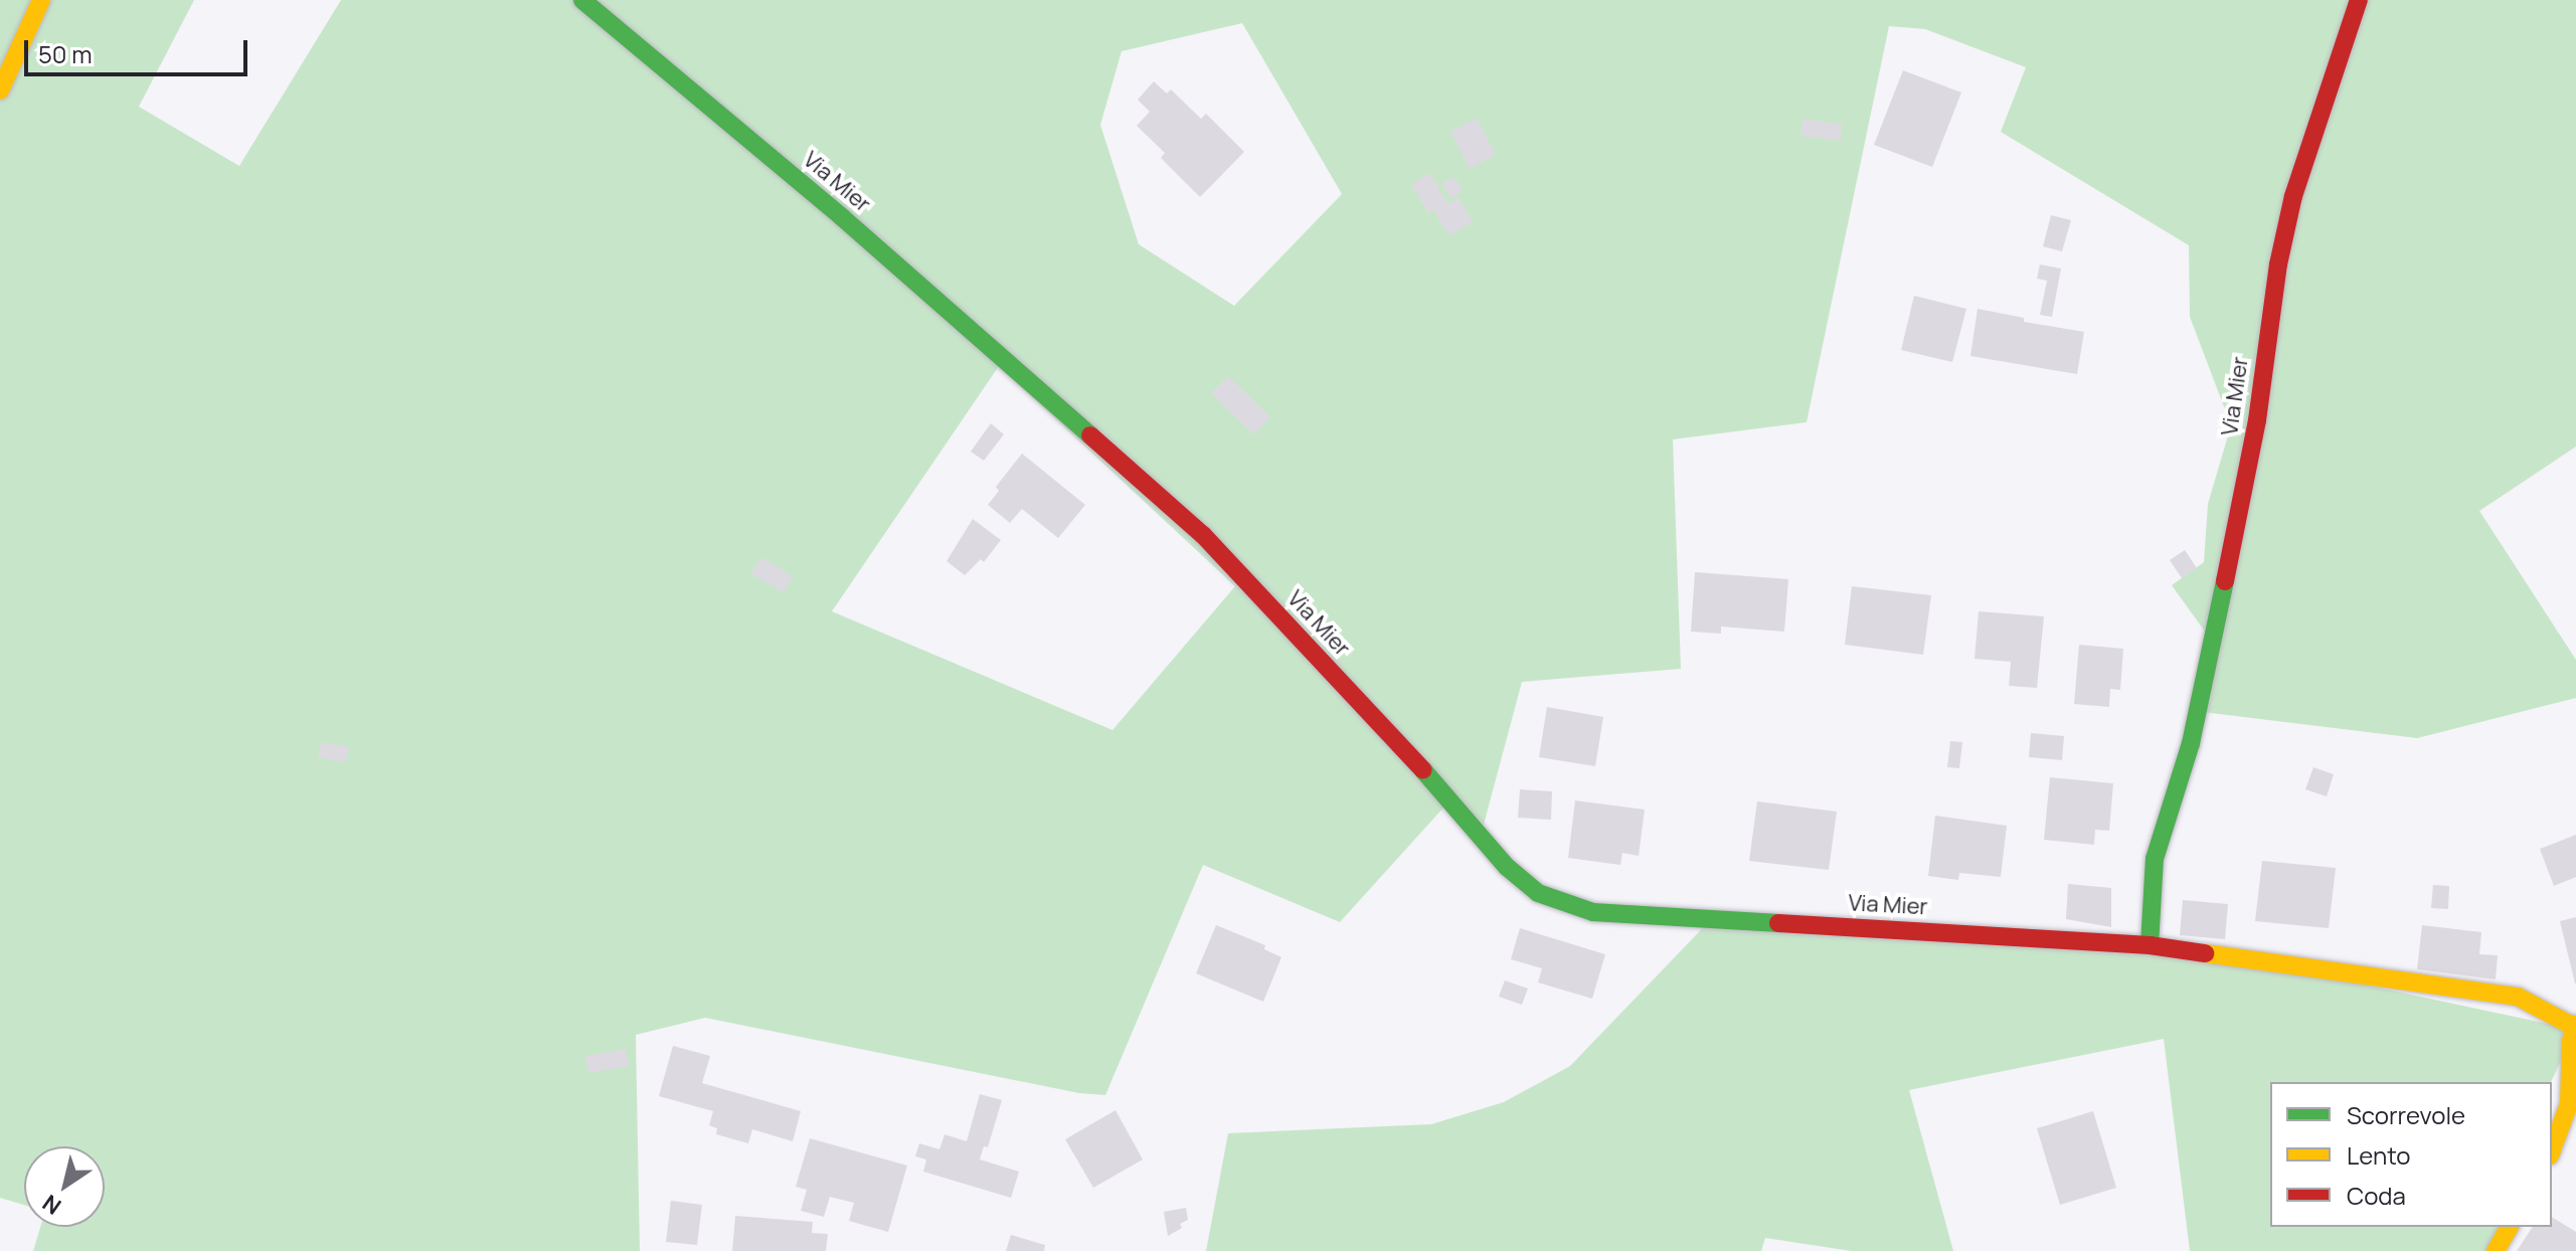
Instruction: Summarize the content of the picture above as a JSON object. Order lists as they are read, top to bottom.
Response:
{
  "streets": {
    "street": ["Via Mier"]
  },
  "legend": ["Scorrevole", "Lento", "Coda"],
  "scale_bar": "50 m",
  "north": "bottom left"
}
